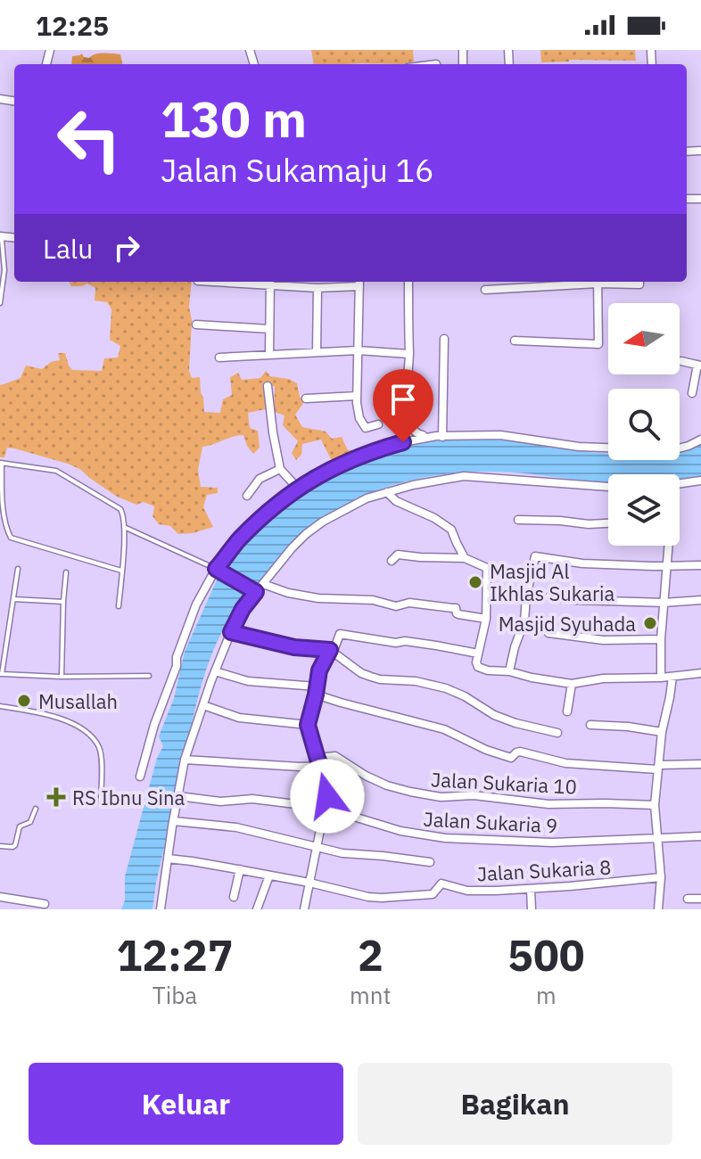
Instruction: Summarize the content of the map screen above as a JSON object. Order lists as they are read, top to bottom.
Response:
{
  "streets": {
    "street": ["Jalan Sukaria 10", "Jalan Sukaria 9", "Jalan Sukaria 8"]
  },
  "places": {
    "other": ["Masjid Al Ikhlas Sukaria", "Masjid Syuhada", "Musallah"],
    "health": ["RS Ibnu Sina"]
  },
  "north": "left",
  "page": {
    "status": "12:25",
    "turn": ["130 m", "Jalan Sukamaju 16"],
    "then": "Lalu",
    "eta": [
      "12:27",
      "Tiba",
      "2",
      "mnt",
      "500",
      "m"
    ],
    "buttons": ["Keluar", "Bagikan"]
  }
}
